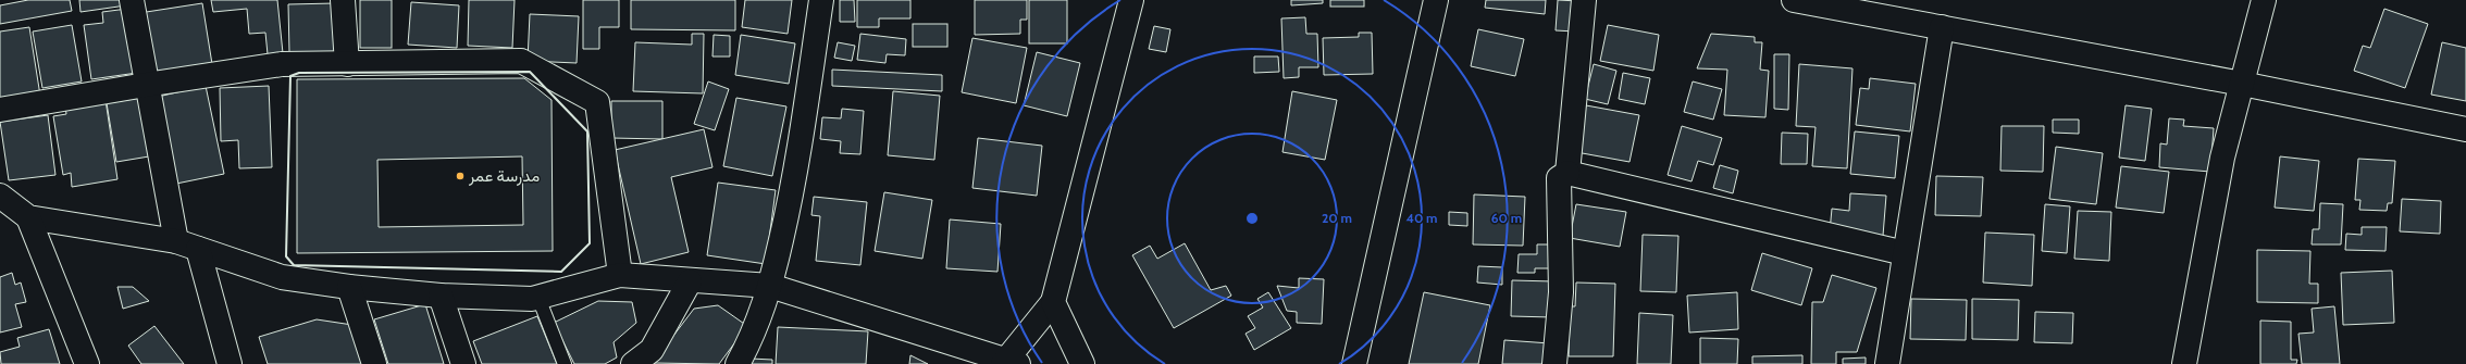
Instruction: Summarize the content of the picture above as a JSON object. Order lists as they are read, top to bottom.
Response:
{
  "places": ["مدرسة عمر"],
  "rings": ["20 m", "40 m", "60 m"]
}
